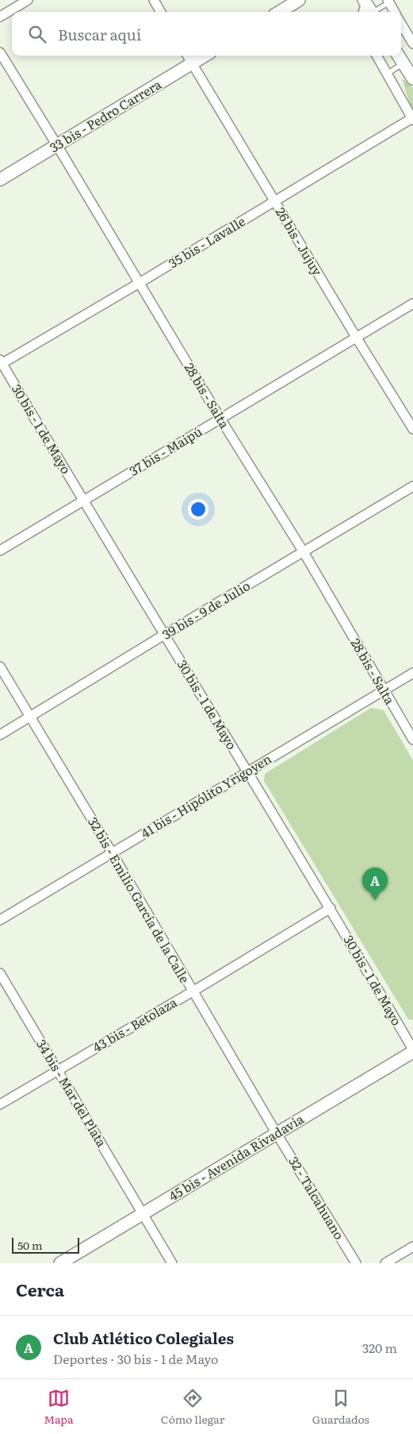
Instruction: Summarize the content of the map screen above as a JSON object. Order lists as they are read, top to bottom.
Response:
{
  "streets": {
    "main road": ["33 bis - Pedro Carrera", "45 bis - Avenida Rivadavia"],
    "street": [
      "26 bis - Jujuy",
      "35 bis - Lavalle",
      "28 bis - Salta",
      "30 bis - 1 de Mayo",
      "37 bis - Maipú",
      "39 bis - 9 de Julio",
      "41 bis - Hipólito Yrigoyen",
      "32 bis - Emilio García de la Calle",
      "43 bis - Betolaza",
      "34 bis - Mar del Plata",
      "32 - Talcahuano"
    ]
  },
  "crossings": [
    ["33 bis - Pedro Carrera", "26 bis - Jujuy"],
    ["33 bis - Pedro Carrera", "28 bis - Salta"],
    ["26 bis - Jujuy", "35 bis - Lavalle"],
    ["26 bis - Jujuy", "37 bis - Maipú"],
    ["35 bis - Lavalle", "28 bis - Salta"],
    ["35 bis - Lavalle", "30 bis - 1 de Mayo"],
    ["28 bis - Salta", "37 bis - Maipú"],
    ["28 bis - Salta", "39 bis - 9 de Julio"],
    ["28 bis - Salta", "41 bis - Hipólito Yrigoyen"],
    ["30 bis - 1 de Mayo", "37 bis - Maipú"],
    ["30 bis - 1 de Mayo", "39 bis - 9 de Julio"],
    ["30 bis - 1 de Mayo", "41 bis - Hipólito Yrigoyen"],
    ["30 bis - 1 de Mayo", "43 bis - Betolaza"],
    ["30 bis - 1 de Mayo", "45 bis - Avenida Rivadavia"],
    ["39 bis - 9 de Julio", "32 bis - Emilio García de la Calle"],
    ["41 bis - Hipólito Yrigoyen", "32 bis - Emilio García de la Calle"],
    ["32 bis - Emilio García de la Calle", "43 bis - Betolaza"],
    ["32 bis - Emilio García de la Calle", "45 bis - Avenida Rivadavia"],
    ["32 bis - Emilio García de la Calle", "32 - Talcahuano"],
    ["43 bis - Betolaza", "34 bis - Mar del Plata"],
    ["34 bis - Mar del Plata", "45 bis - Avenida Rivadavia"],
    ["45 bis - Avenida Rivadavia", "32 - Talcahuano"]
  ],
  "scale_bar": "50 m",
  "page": {
    "search": "Buscar aquí",
    "pins": "A",
    "scale": "50 m",
    "heading": "Cerca",
    "list": [
      {
        "mark": "A",
        "name": "Club Atlético Colegiales",
        "note": "Deportes · 30 bis - 1 de Mayo",
        "value": "320 m"
      }
    ],
    "nav": ["Mapa", "Cómo llegar", "Guardados"]
  }
}
